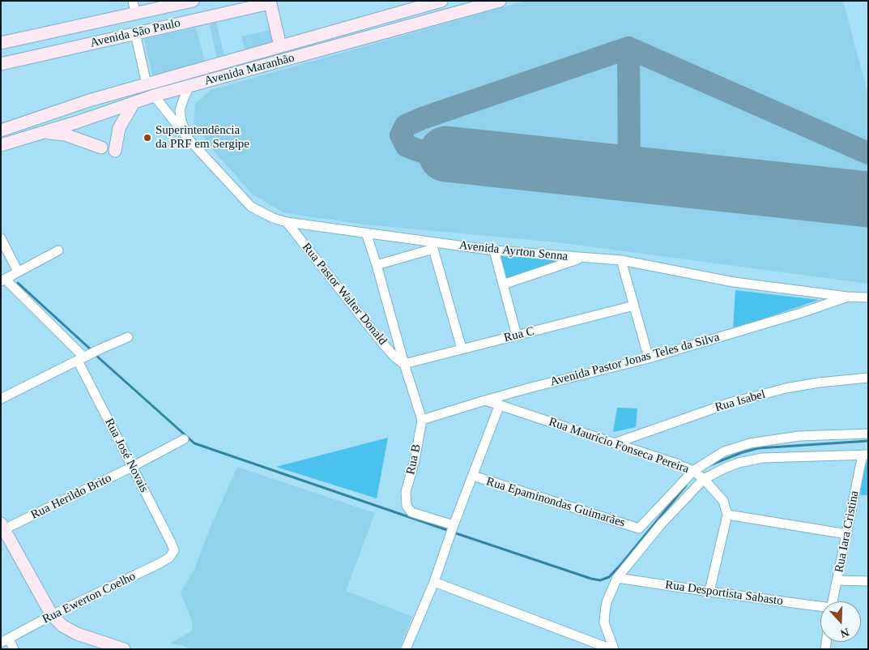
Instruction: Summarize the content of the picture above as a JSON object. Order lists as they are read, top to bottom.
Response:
{
  "streets": {
    "main road": ["Avenida São Paulo", "Avenida Maranhão"],
    "street": [
      "Avenida Ayrton Senna",
      "Rua Pastor Walter Donald",
      "Rua C",
      "Avenida Pastor Jonas Teles da Silva",
      "Rua Isabel",
      "Rua Maurício Fonseca Pereira",
      "Rua José Novais",
      "Rua B",
      "Rua Herildo Brito",
      "Rua Epaminondas Guimarães",
      "Rua Iara Cristina",
      "Rua Desportista Sabasto",
      "Rua Ewerton Coelho"
    ]
  },
  "crossings": [
    ["Avenida Maranhão", "Avenida Ayrton Senna"],
    ["Avenida Ayrton Senna", "Rua Pastor Walter Donald"],
    ["Avenida Ayrton Senna", "Avenida Pastor Jonas Teles da Silva"],
    ["Avenida Ayrton Senna", "Rua B"],
    ["Rua Pastor Walter Donald", "Rua C"],
    ["Rua Pastor Walter Donald", "Rua B"],
    ["Rua C", "Rua B"],
    ["Avenida Pastor Jonas Teles da Silva", "Rua Maurício Fonseca Pereira"],
    ["Avenida Pastor Jonas Teles da Silva", "Rua B"],
    ["Rua Isabel", "Rua Maurício Fonseca Pereira"],
    ["Rua Maurício Fonseca Pereira", "Rua Epaminondas Guimarães"],
    ["Rua José Novais", "Rua Herildo Brito"],
    ["Rua José Novais", "Rua Ewerton Coelho"]
  ],
  "places": ["Superintendência da PRF em Sergipe"],
  "north": "bottom"
}
